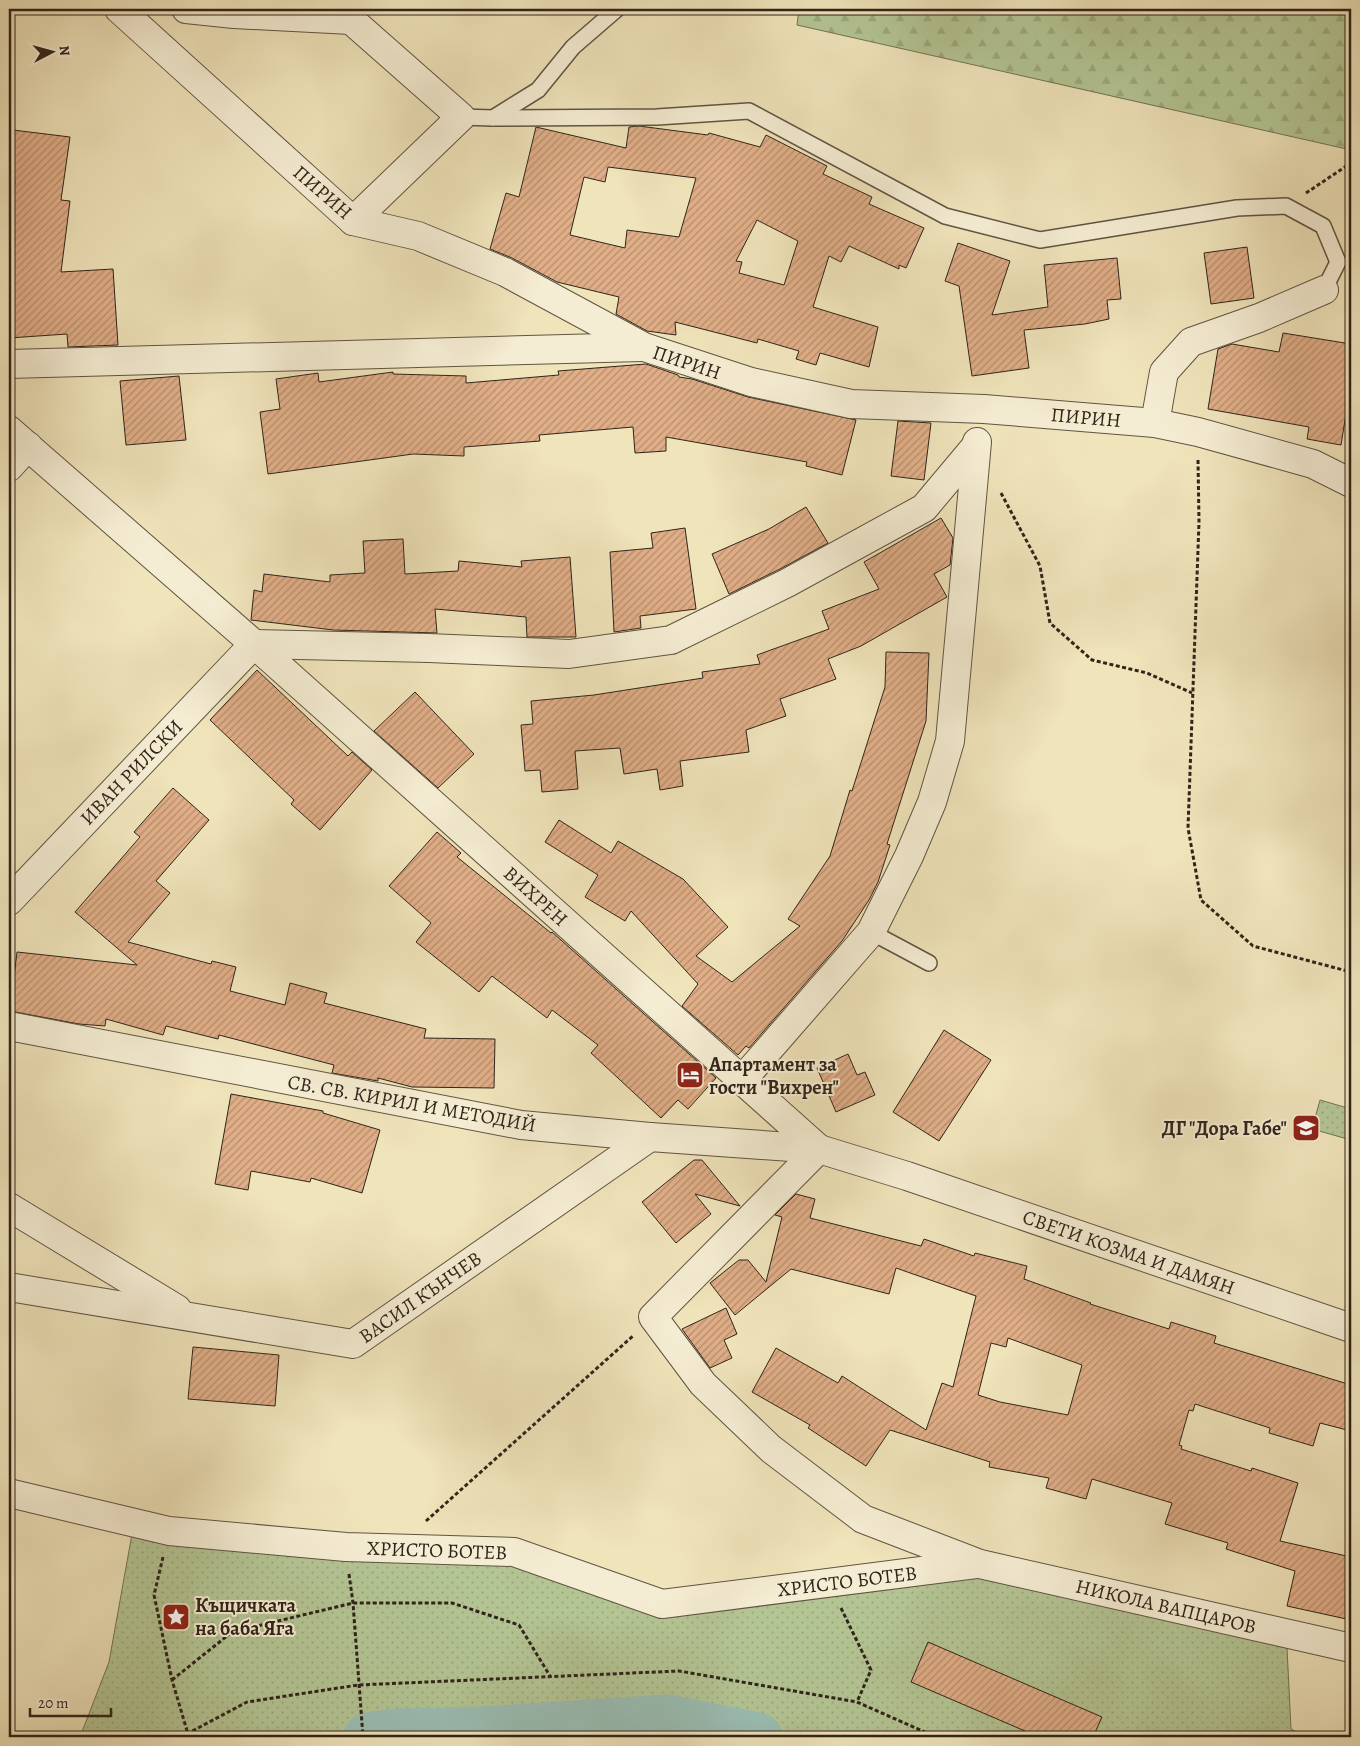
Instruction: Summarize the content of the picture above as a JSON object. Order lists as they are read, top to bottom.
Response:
{
  "streets": {
    "street": [
      "ПИРИН",
      "ИВАН РИЛСКИ",
      "ВИХРЕН",
      "СВ. СВ. КИРИЛ И МЕТОДИЙ",
      "СВЕТИ КОЗМА И ДАМЯН",
      "ВАСИЛ КЪНЧЕВ",
      "ХРИСТО БОТЕВ",
      "НИКОЛА ВАПЦАРОВ"
    ]
  },
  "crossings": [
    ["ИВАН РИЛСКИ", "ВИХРЕН"],
    ["ВИХРЕН", "СВ. СВ. КИРИЛ И МЕТОДИЙ"],
    ["ВИХРЕН", "СВЕТИ КОЗМА И ДАМЯН"],
    ["СВ. СВ. КИРИЛ И МЕТОДИЙ", "СВЕТИ КОЗМА И ДАМЯН"],
    ["СВ. СВ. КИРИЛ И МЕТОДИЙ", "ВАСИЛ КЪНЧЕВ"],
    ["ХРИСТО БОТЕВ", "НИКОЛА ВАПЦАРОВ"]
  ],
  "places": {
    "hotel": ["Апартамент за гости \"Вихрен\""],
    "school or university": ["ДГ \"Дора Габе\""],
    "place": ["Къщичката на баба Яга"]
  },
  "scale_bar": "20 m",
  "north": "right"
}
